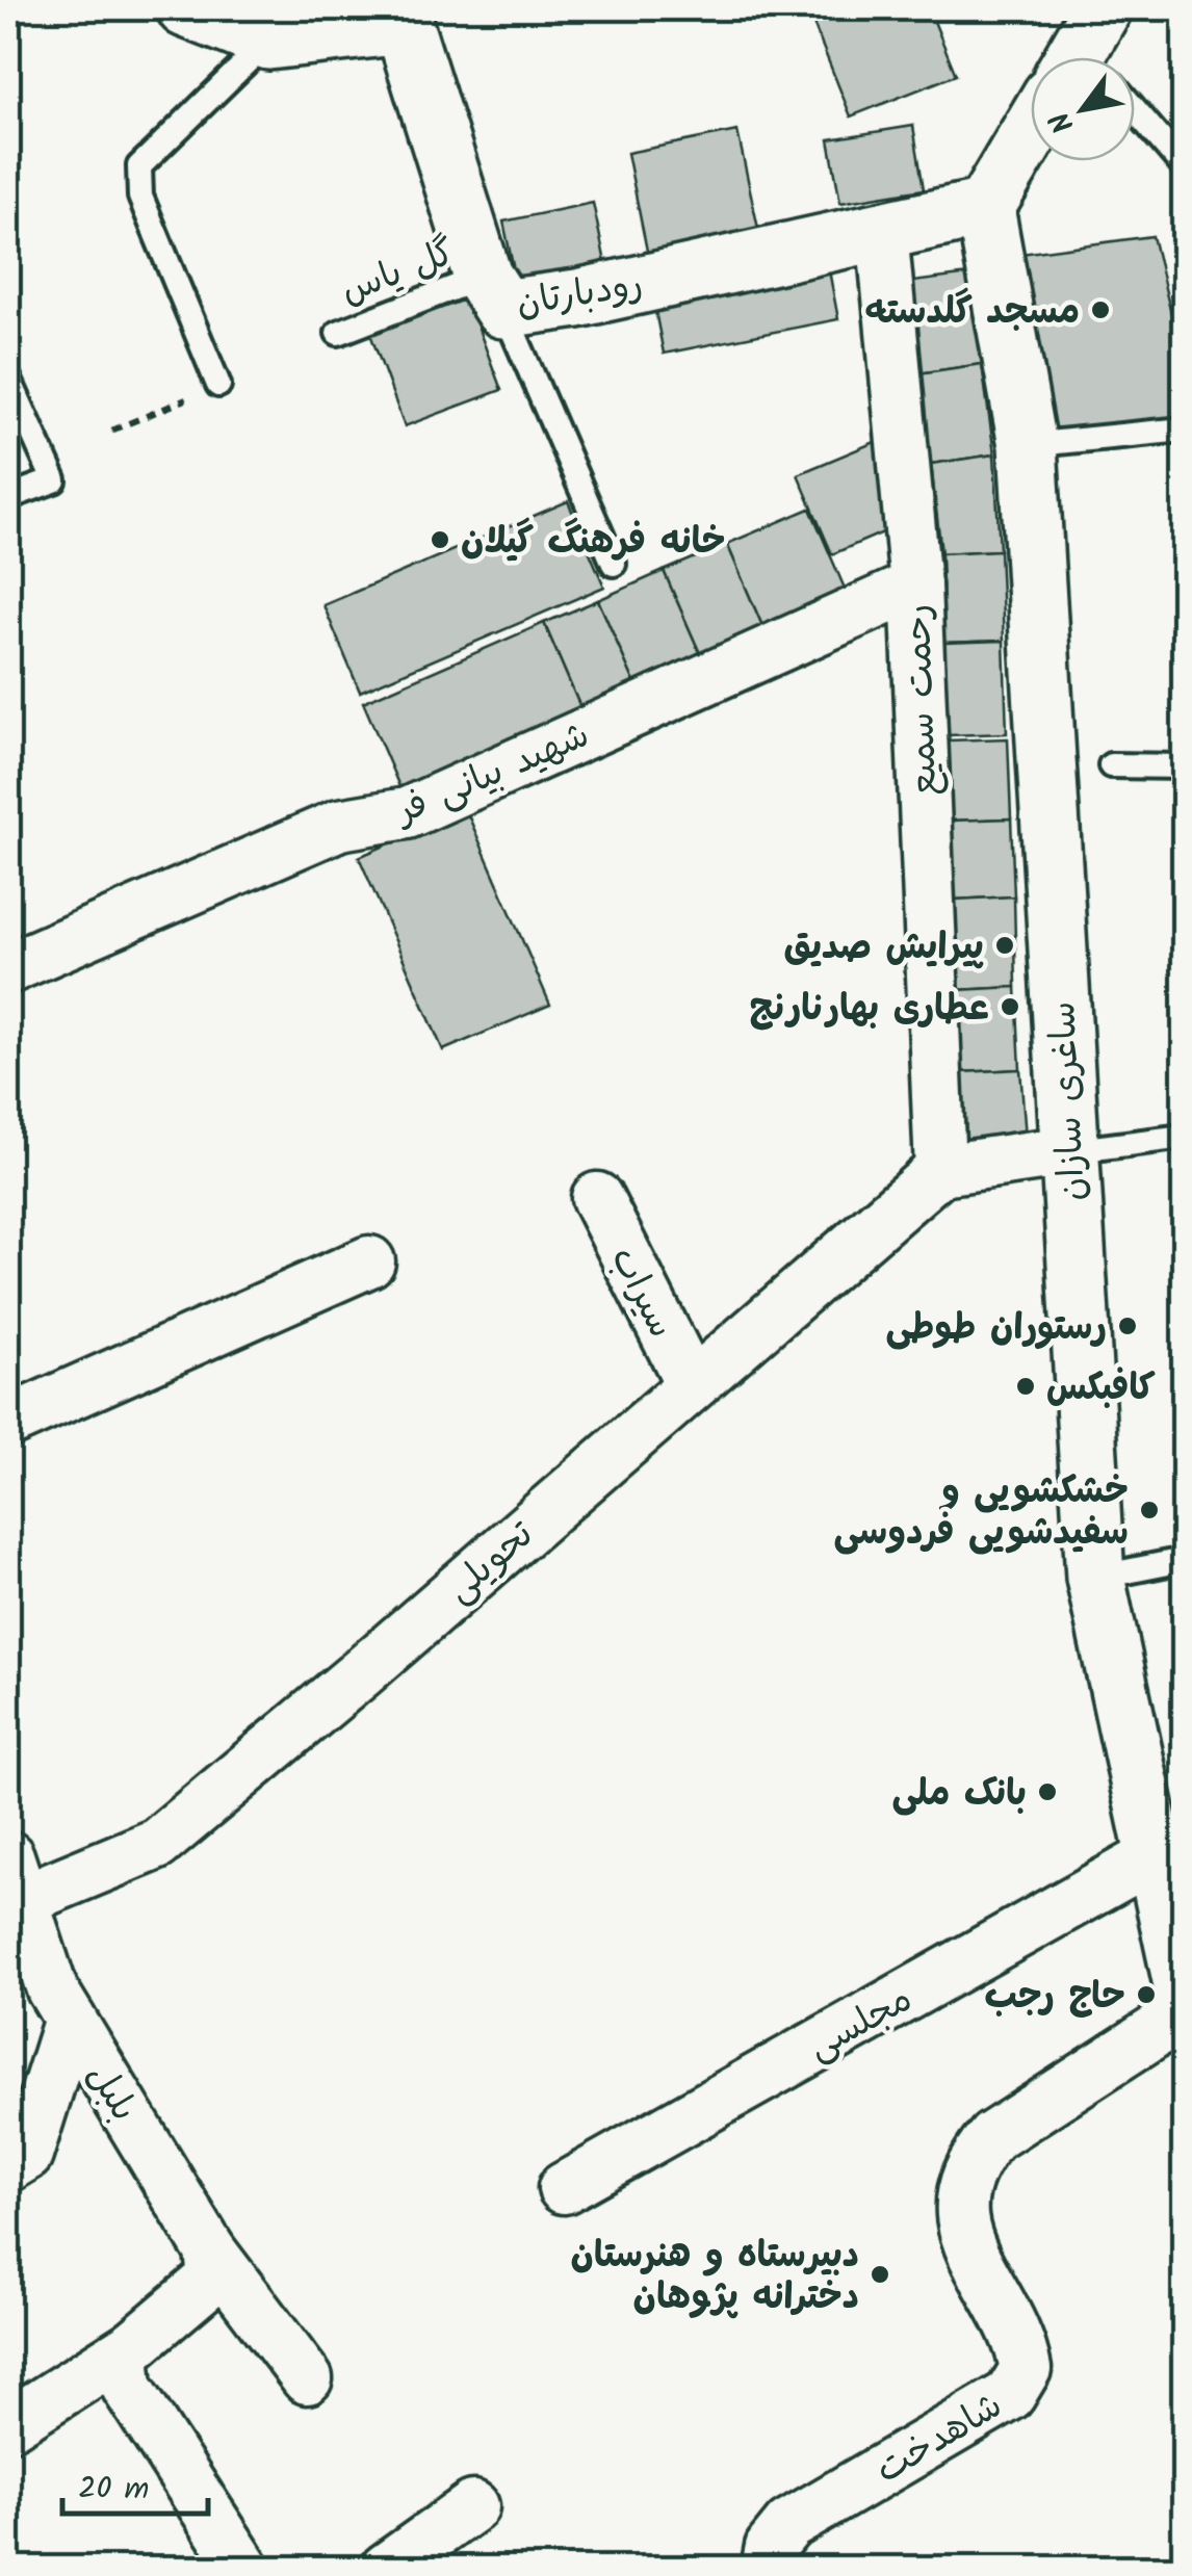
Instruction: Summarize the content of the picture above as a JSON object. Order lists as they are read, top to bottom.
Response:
{
  "streets": {
    "street": [
      "رودبارتان",
      "رحمت سمیع",
      "شهید بیانی فر",
      "ساغری سازان",
      "سیراب",
      "تحویلی",
      "مجلسی",
      "بلبل",
      "شاهدخت"
    ],
    "lane": ["گل یاس"]
  },
  "crossings": [
    ["گل یاس", "رودبارتان"],
    ["رودبارتان", "رحمت سمیع"],
    ["رودبارتان", "ساغری سازان"],
    ["رحمت سمیع", "شهید بیانی فر"],
    ["رحمت سمیع", "تحویلی"],
    ["ساغری سازان", "مجلسی"],
    ["سیراب", "تحویلی"],
    ["تحویلی", "بلبل"]
  ],
  "places": [
    "مسجد گلدسته",
    "خانه فرهنگ گیلان",
    "پیرایش صدیق",
    "عطاری بهارنارنج",
    "رستوران طوطی",
    "کافبکس",
    "خشکشویی و سفیدشویی فردوسی",
    "بانک ملی",
    "حاج رجب",
    "دبیرستاه و هنرستان دخترانه پژوهان"
  ],
  "scale_bar": "20 m",
  "north": "bottom left"
}
